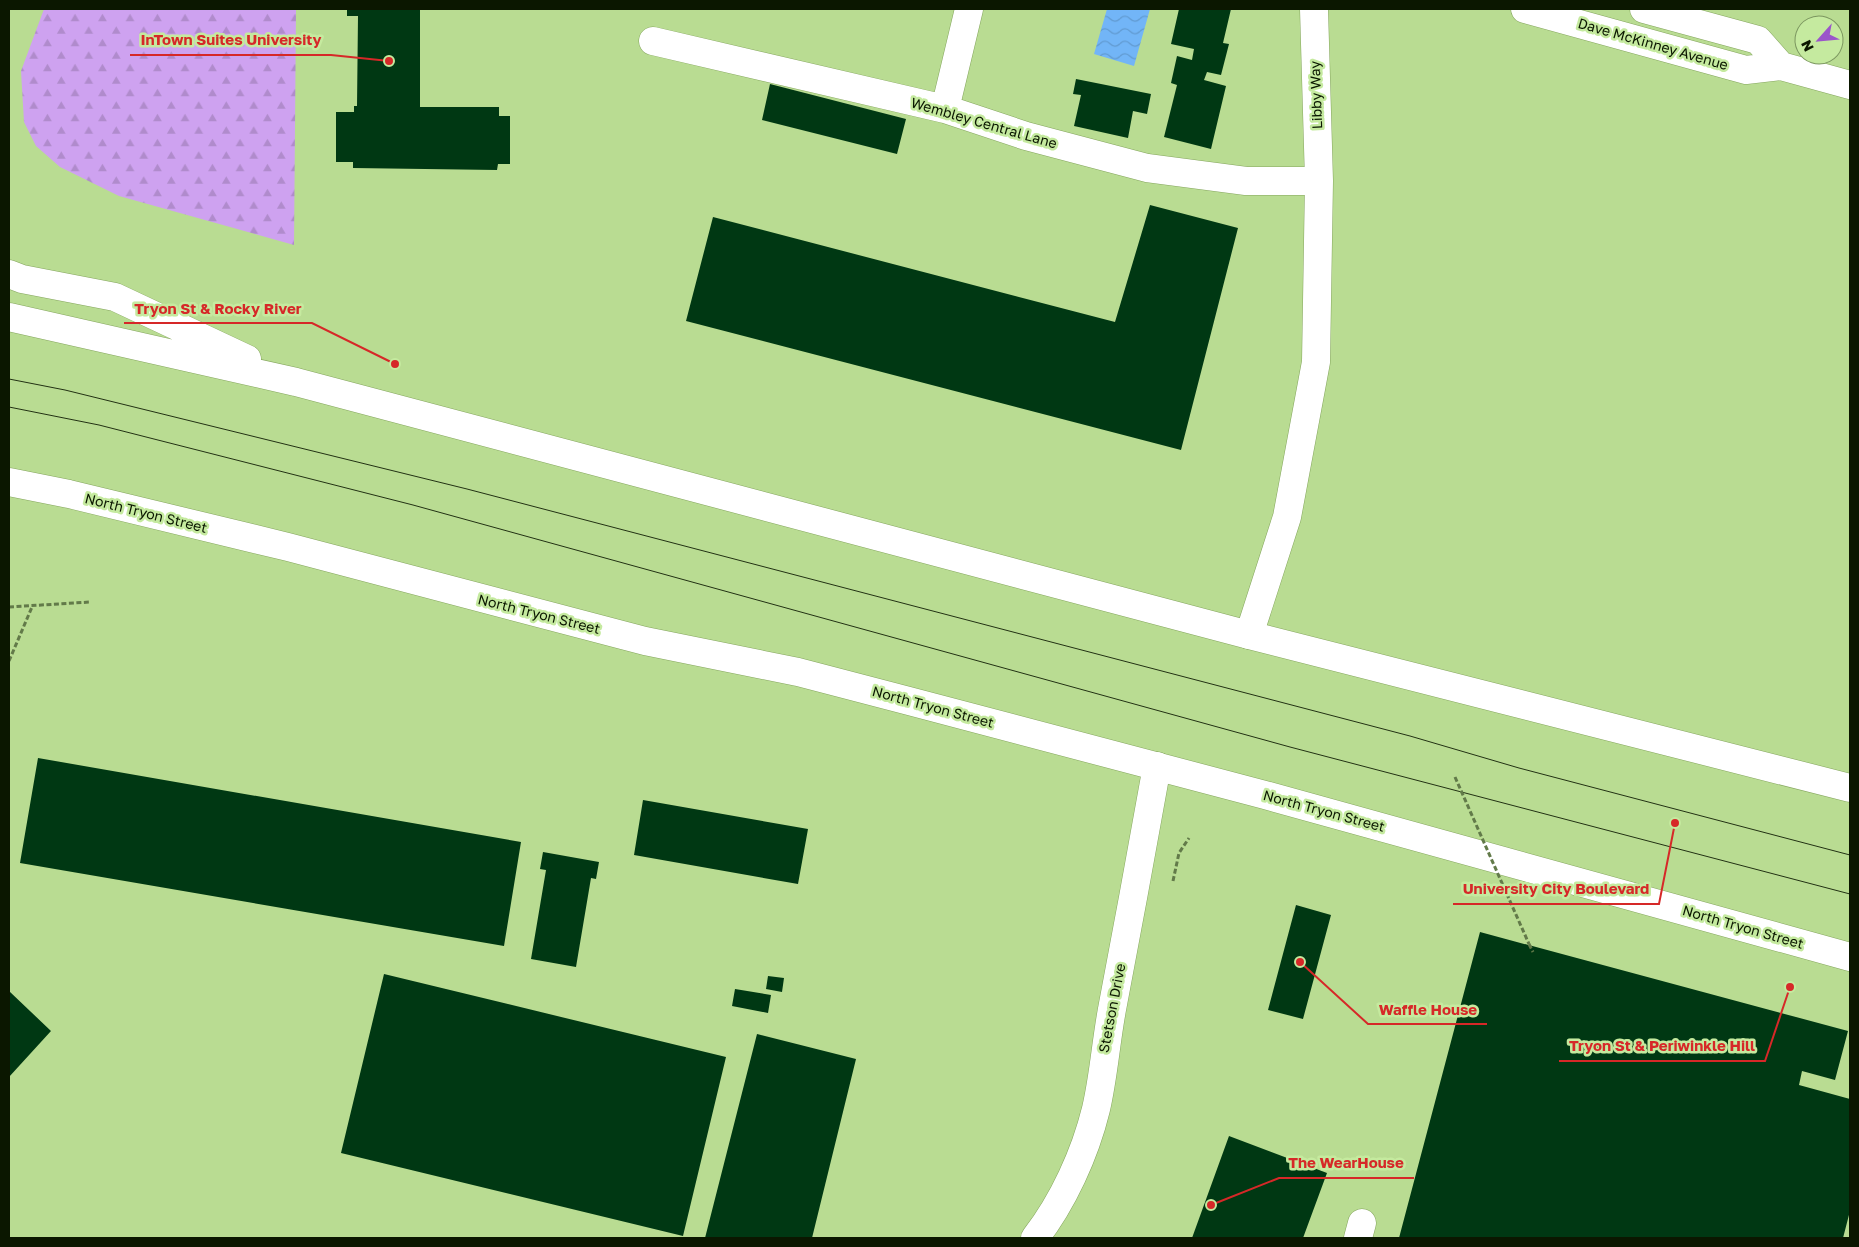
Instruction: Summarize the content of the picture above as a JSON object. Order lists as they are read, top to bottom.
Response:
{
  "streets": {
    "main road": [
      "Dave McKinney Avenue",
      "Libby Way",
      "Wembley Central Lane",
      "North Tryon Street",
      "Stetson Drive"
    ]
  },
  "crossings": [
    ["Libby Way", "Wembley Central Lane"],
    ["North Tryon Street", "Stetson Drive"]
  ],
  "places": [
    "InTown Suites University",
    "Tryon St & Rocky River",
    "University City Boulevard",
    "Waffle House",
    "Tryon St & Periwinkle Hill",
    "The WearHouse"
  ],
  "north": "bottom left"
}
